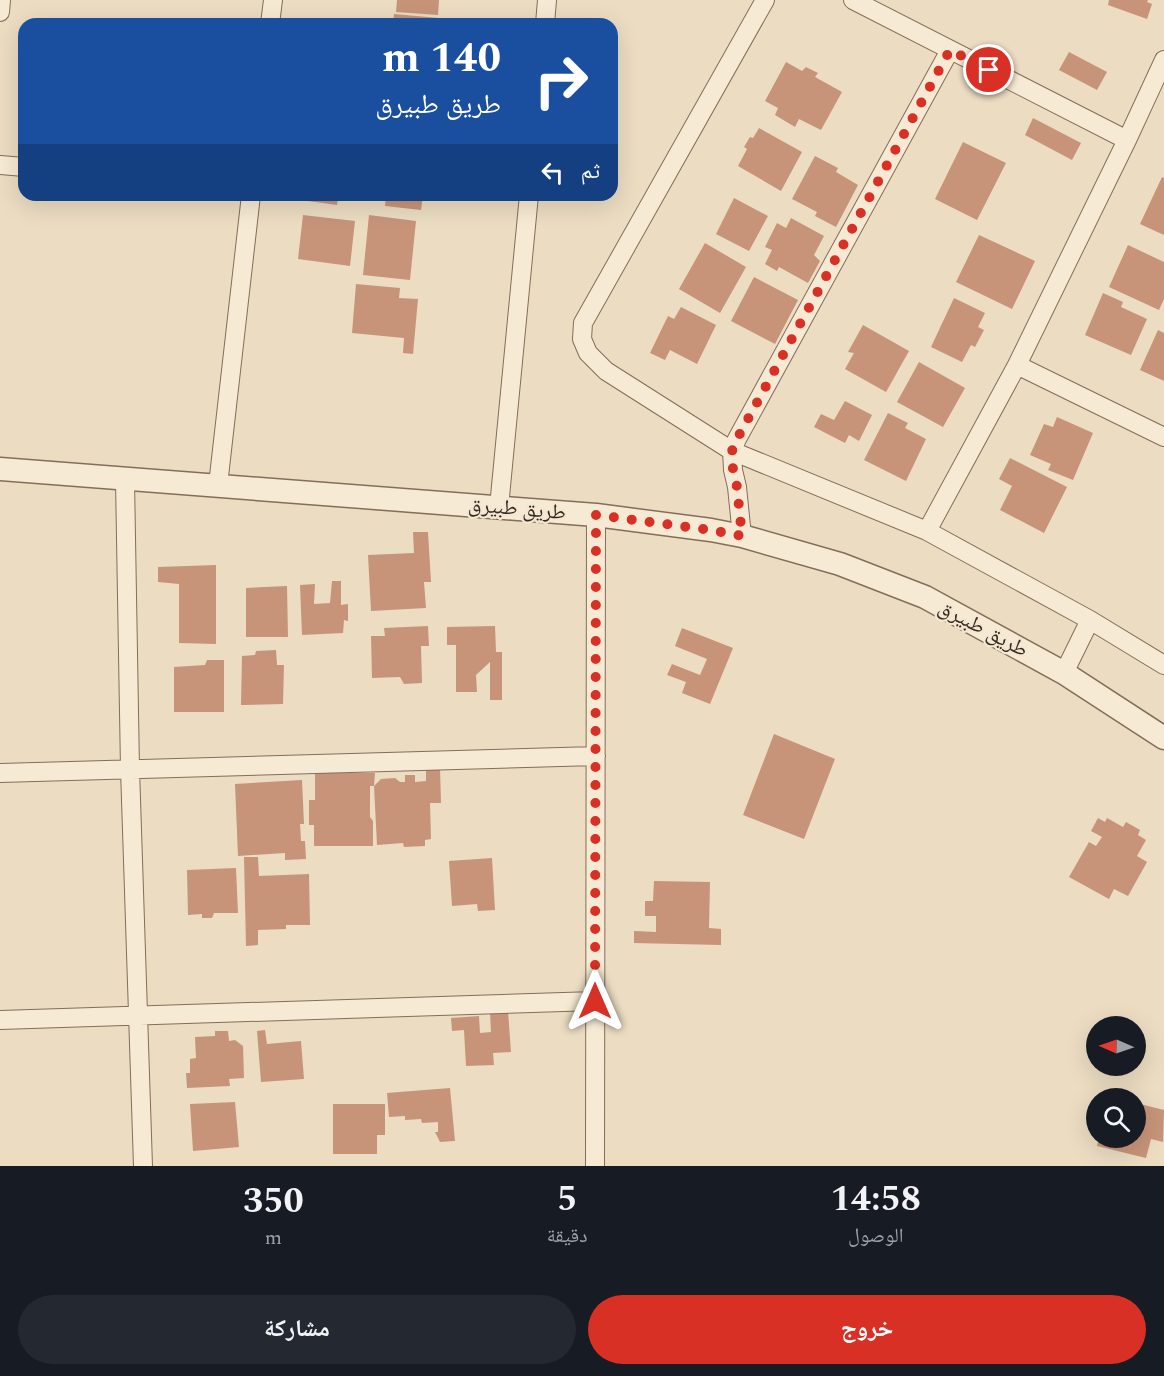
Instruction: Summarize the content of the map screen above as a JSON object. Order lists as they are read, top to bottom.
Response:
{
  "streets": {
    "street": ["طريق طبيرق"]
  },
  "north": "left",
  "page": {
    "turn": ["140 m", "طريق طبيرق"],
    "then": "ثم",
    "eta": [
      "14:58",
      "الوصول",
      "5",
      "دقيقة",
      "350",
      "m"
    ],
    "buttons": ["خروج", "مشاركة"]
  }
}
